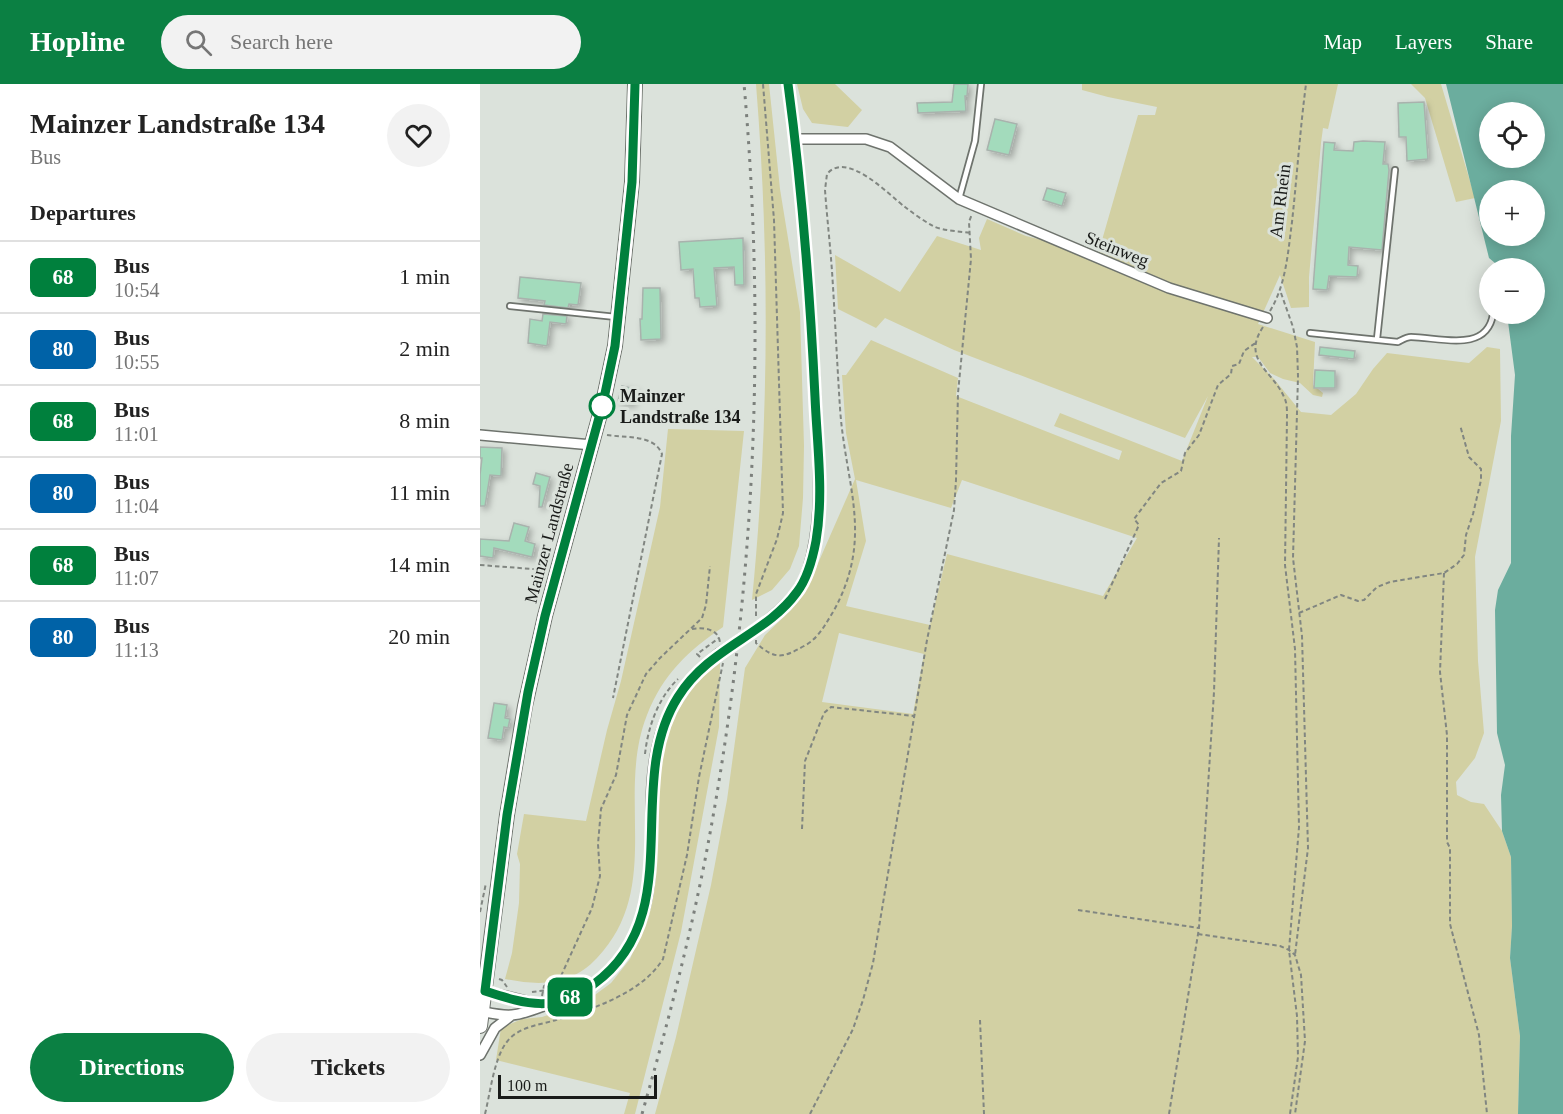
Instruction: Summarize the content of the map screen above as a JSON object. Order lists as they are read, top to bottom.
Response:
{
  "streets": {
    "main road": ["Mainzer Landstraße"],
    "street": ["Steinweg"],
    "path": ["Am Rhein"]
  },
  "crossings": [
    ["Am Rhein", "Steinweg"]
  ],
  "places": ["Mainzer Landstraße 134"],
  "lines": ["bus line 68"],
  "scale_bar": "100 m",
  "page": {
    "header": "Hopline",
    "search": "Search here",
    "nav": ["Map", "Layers", "Share"],
    "heading": [
      ["Mainzer Landstraße 134", "Bus"],
      "Departures"
    ],
    "on_map": "68",
    "map_buttons": ["+", "−"],
    "list": [
      {
        "mark": "68",
        "name": "Bus",
        "note": "10:54",
        "value": "1 min"
      },
      {
        "mark": "80",
        "name": "Bus",
        "note": "10:55",
        "value": "2 min"
      },
      {
        "mark": "68",
        "name": "Bus",
        "note": "11:01",
        "value": "8 min"
      },
      {
        "mark": "80",
        "name": "Bus",
        "note": "11:04",
        "value": "11 min"
      },
      {
        "mark": "68",
        "name": "Bus",
        "note": "11:07",
        "value": "14 min"
      },
      {
        "mark": "80",
        "name": "Bus",
        "note": "11:13",
        "value": "20 min"
      }
    ],
    "buttons": ["Directions", "Tickets"],
    "scale": "100 m"
  }
}
